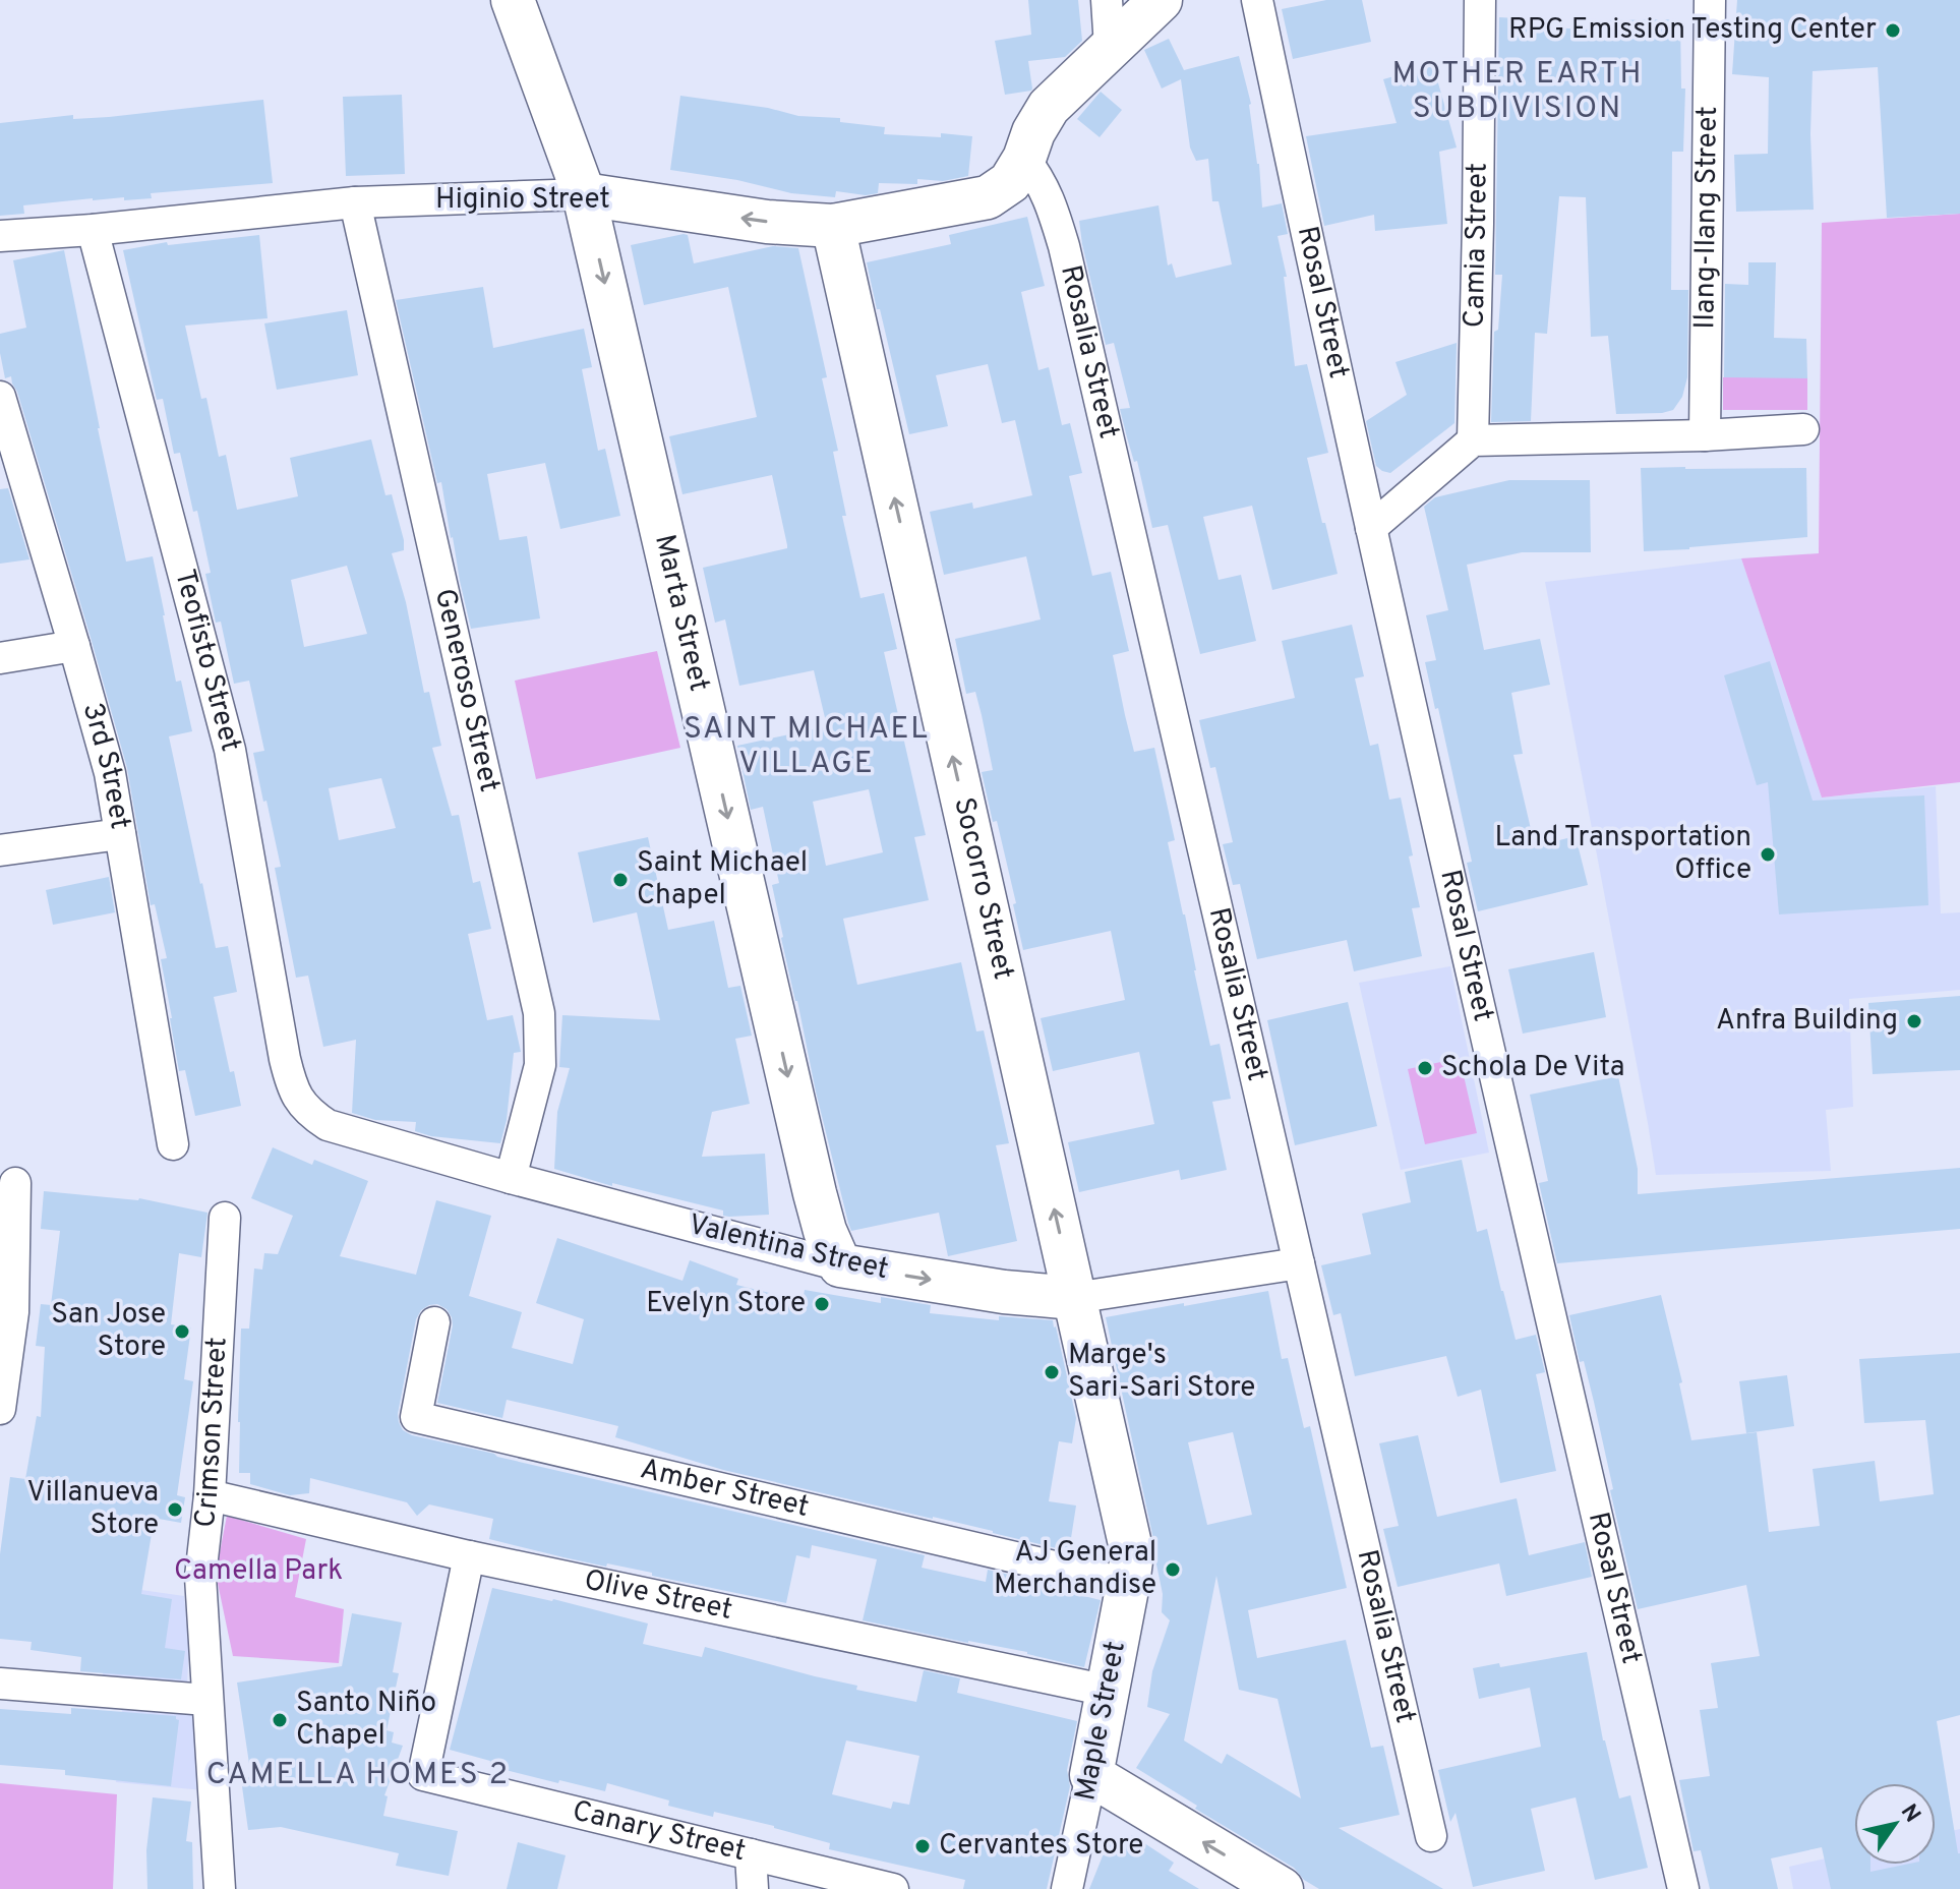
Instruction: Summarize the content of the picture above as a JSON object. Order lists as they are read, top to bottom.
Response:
{
  "streets": {
    "street": [
      "Higinio Street",
      "Ilang-Ilang Street",
      "Camia Street",
      "Rosal Street",
      "Rosalia Street",
      "Marta Street",
      "Teofisto Street",
      "Generoso Street",
      "3rd Street",
      "Socorro Street",
      "Valentina Street",
      "Crimson Street",
      "Amber Street",
      "Olive Street",
      "Maple Street",
      "Canary Street"
    ]
  },
  "crossings": [
    ["Higinio Street", "Rosalia Street"],
    ["Higinio Street", "Marta Street"],
    ["Higinio Street", "Teofisto Street"],
    ["Higinio Street", "Generoso Street"],
    ["Higinio Street", "Socorro Street"],
    ["Rosalia Street", "Valentina Street"],
    ["Marta Street", "Valentina Street"],
    ["Teofisto Street", "Valentina Street"],
    ["Generoso Street", "Valentina Street"],
    ["Socorro Street", "Valentina Street"],
    ["Socorro Street", "Amber Street"],
    ["Socorro Street", "Maple Street"],
    ["Crimson Street", "Olive Street"],
    ["Amber Street", "Maple Street"],
    ["Olive Street", "Maple Street"],
    ["Olive Street", "Canary Street"]
  ],
  "one_way": ["Marta Street", "Socorro Street"],
  "districts": ["MOTHER EARTH SUBDIVISION", "SAINT MICHAEL VILLAGE", "CAMELLA HOMES 2"],
  "parks": ["Camella Park"],
  "places": [
    "RPG Emission Testing Center",
    "Land Transportation Office",
    "Saint Michael Chapel",
    "Anfra Building",
    "Schola De Vita",
    "Evelyn Store",
    "San Jose Store",
    "Marge's Sari-Sari Store",
    "Villanueva Store",
    "AJ General Merchandise",
    "Santo Niño Chapel",
    "Cervantes Store"
  ],
  "north": "top right"
}
